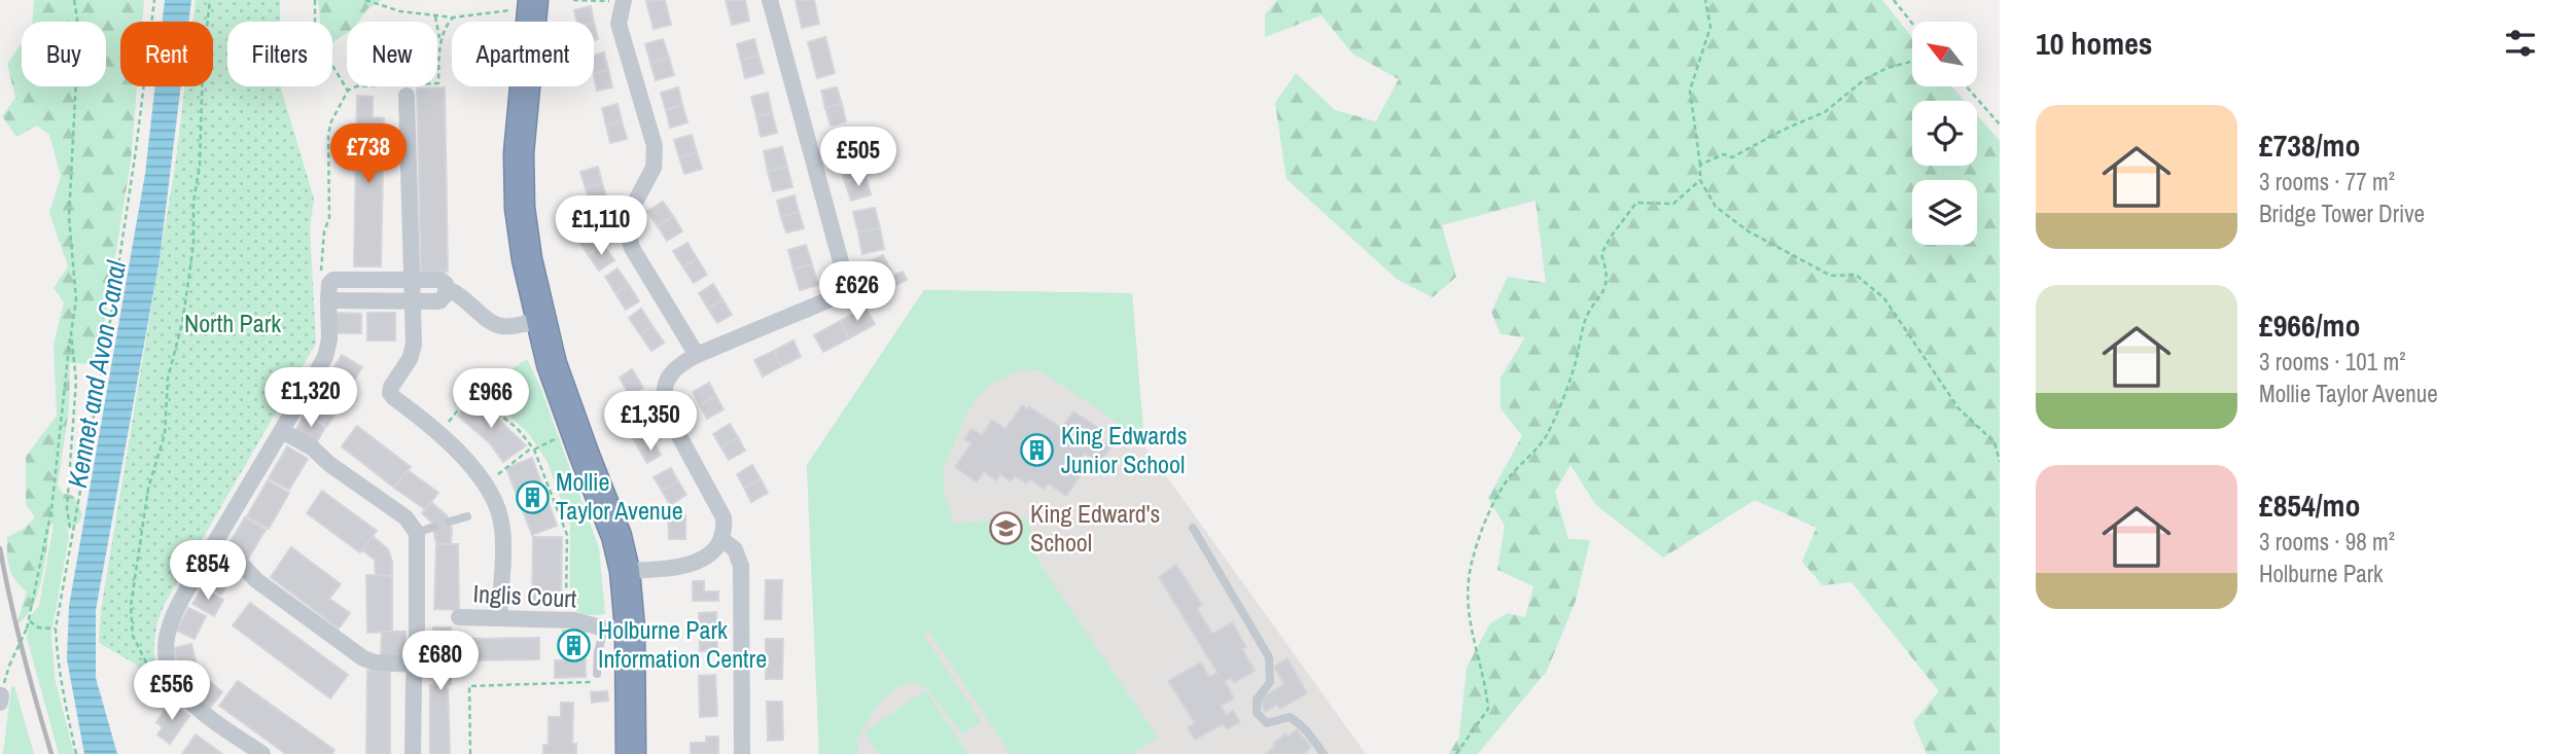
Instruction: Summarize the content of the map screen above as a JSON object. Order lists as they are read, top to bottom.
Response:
{
  "streets": {
    "street": ["Inglis Court"]
  },
  "water": ["Kennet and Avon Canal"],
  "parks": ["North Park"],
  "places": {
    "building": ["King Edwards Junior School", "Mollie Taylor Avenue", "Holburne Park Information Centre"],
    "school or university": ["King Edward's School"]
  },
  "north": "top left",
  "page": {
    "heading": "10 homes",
    "chip": [
      "Buy",
      "Rent",
      "Filters",
      "New",
      "Apartment"
    ],
    "list": [
      {
        "name": "£738/mo",
        "note": "3 rooms · 77 m² · Bridge Tower Drive"
      },
      {
        "name": "£966/mo",
        "note": "3 rooms · 101 m² · Mollie Taylor Avenue"
      },
      {
        "name": "£854/mo",
        "note": "3 rooms · 98 m² · Holburne Park"
      }
    ],
    "price": [
      "£738",
      "£505",
      "£1,110",
      "£626",
      "£1,320",
      "£966",
      "£1,350",
      "£854",
      "£680",
      "£556"
    ]
  }
}
